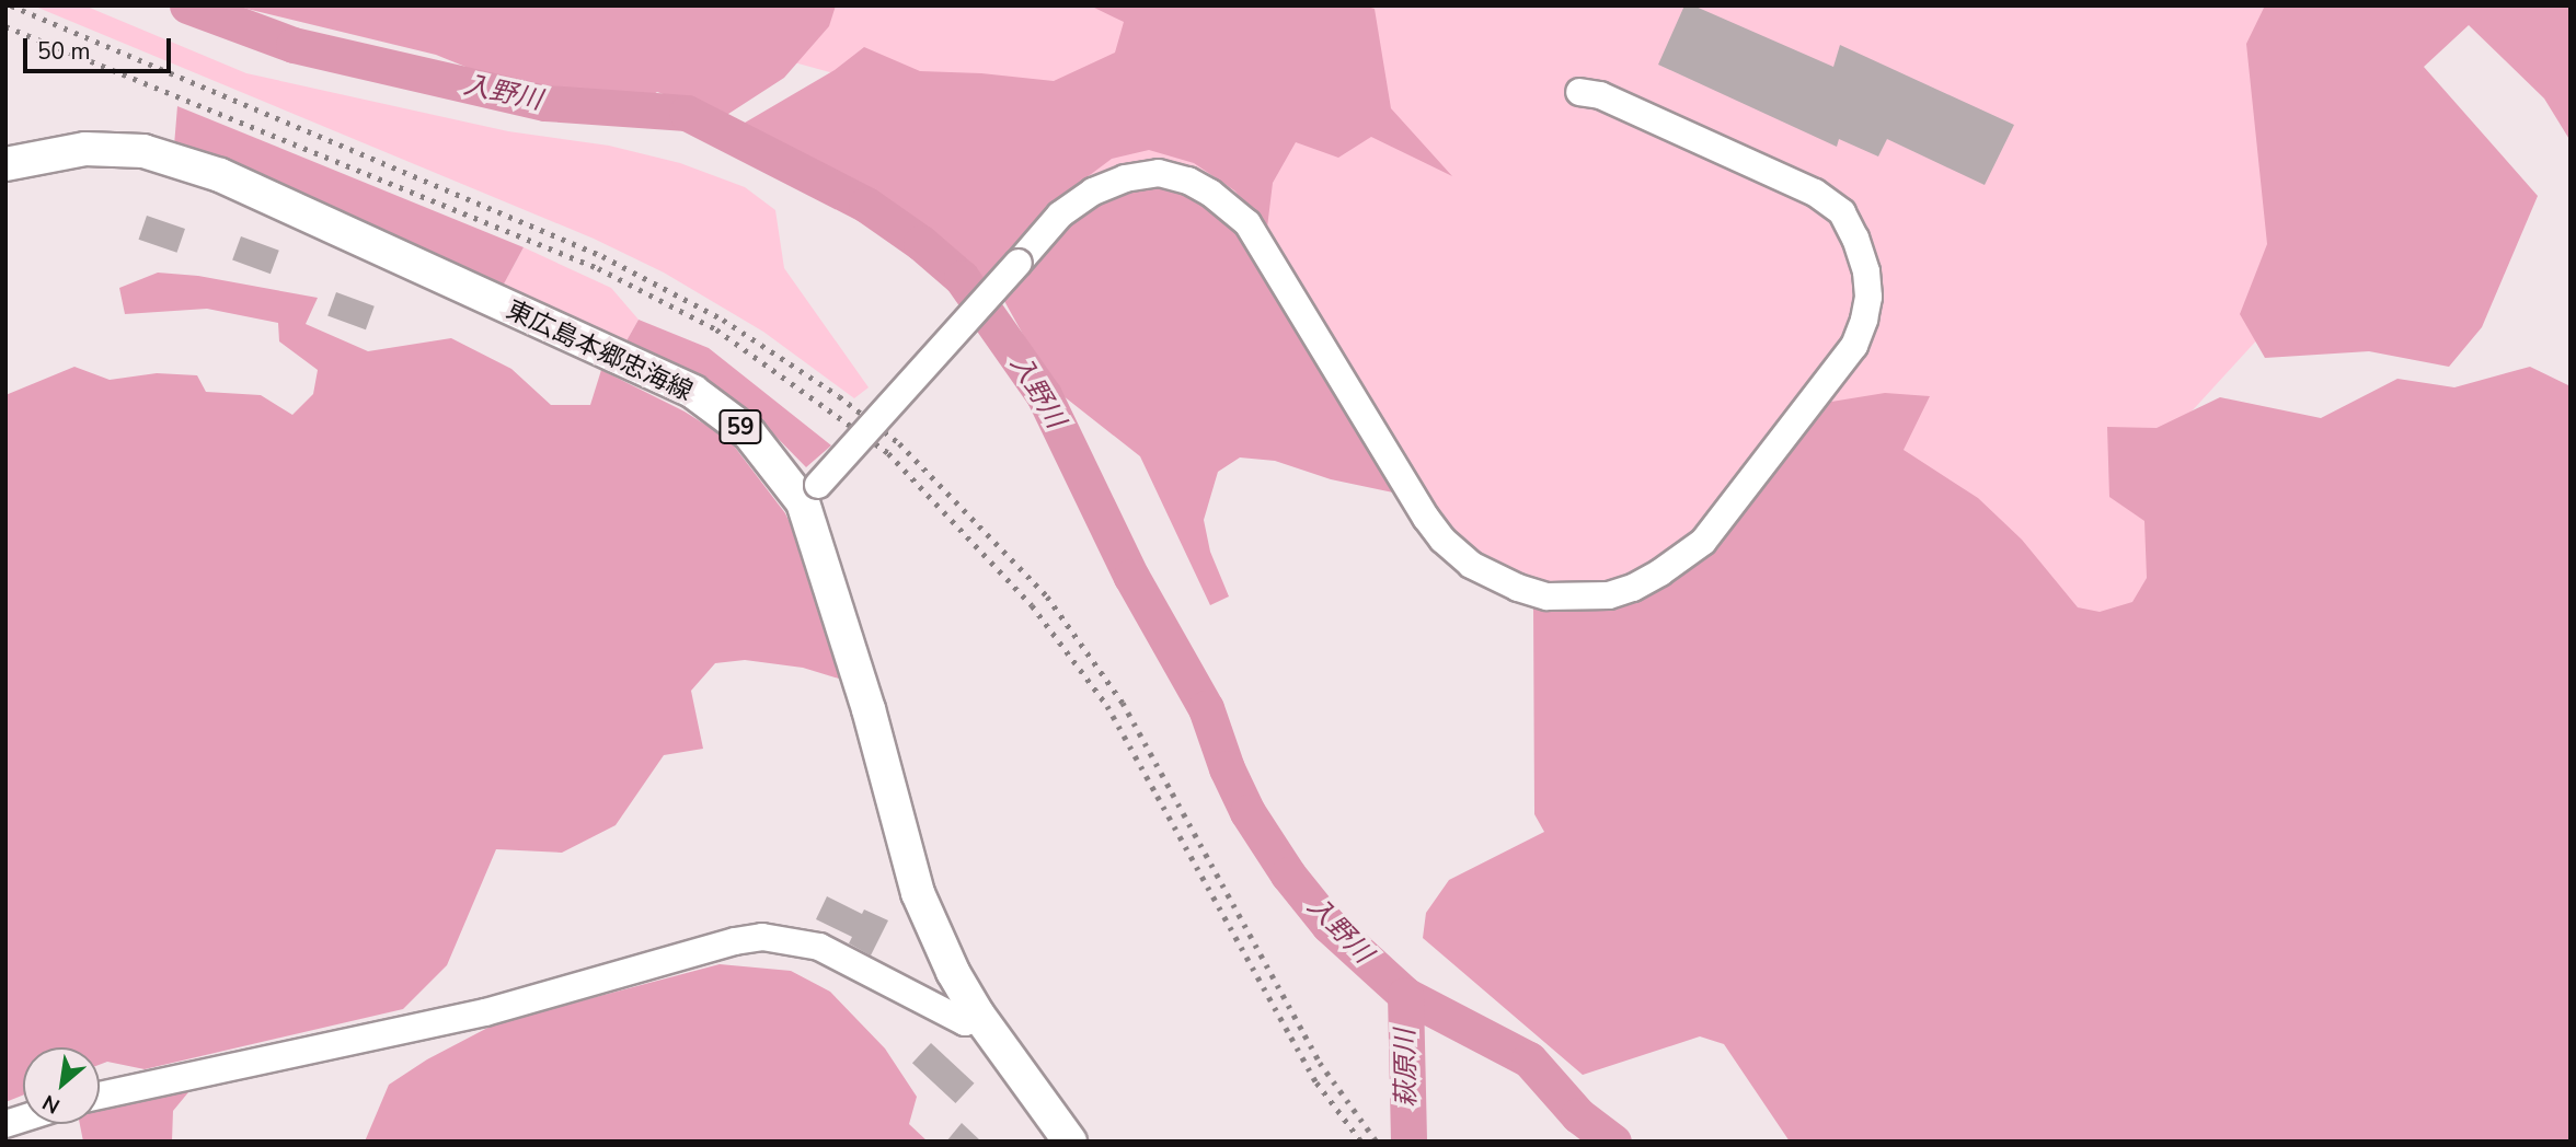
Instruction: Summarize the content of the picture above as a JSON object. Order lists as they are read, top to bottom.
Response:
{
  "streets": {
    "main road": ["東広島本郷忠海線", "59"]
  },
  "water": ["入野川", "萩原川"],
  "scale_bar": "50 m",
  "north": "bottom left"
}
